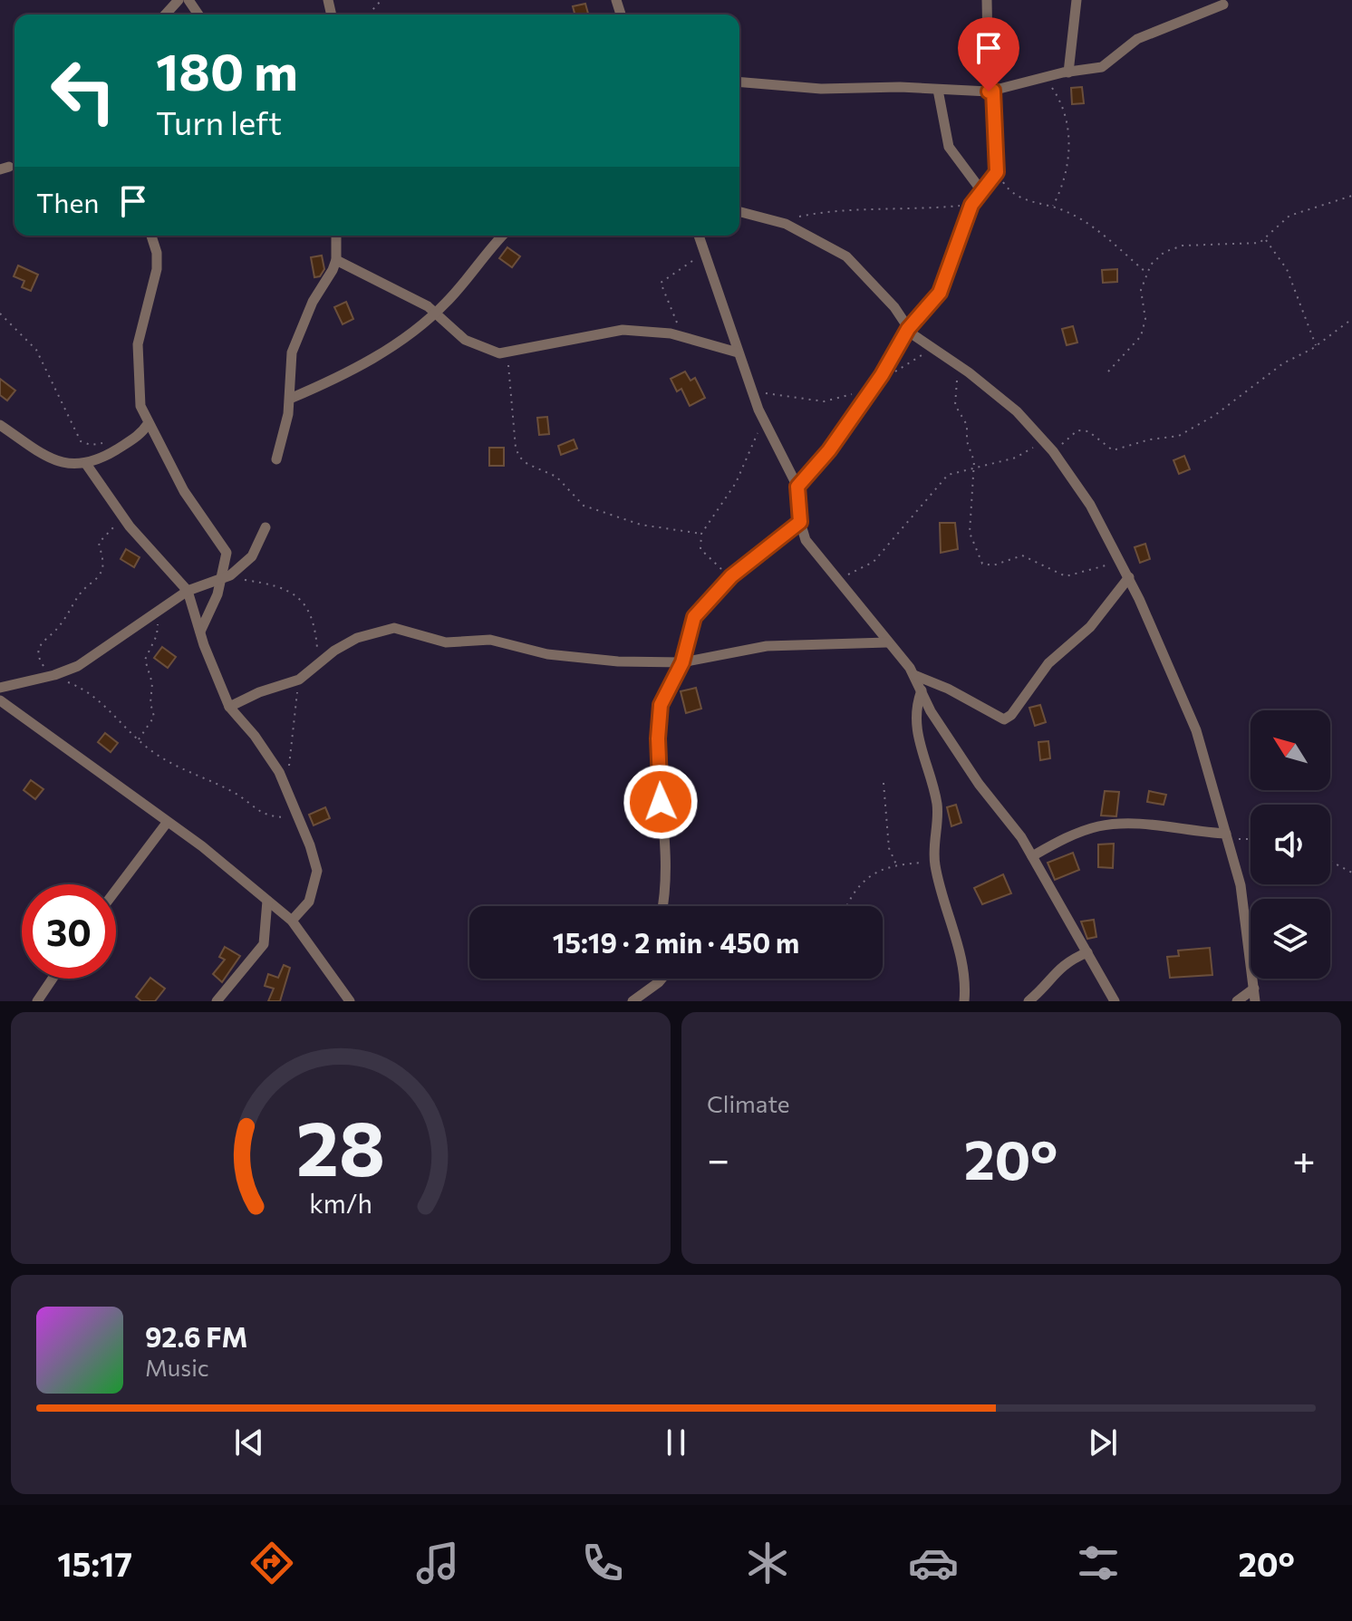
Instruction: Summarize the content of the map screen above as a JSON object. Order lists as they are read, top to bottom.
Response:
{
  "north": "top left",
  "page": {
    "turn": ["180 m", "Turn left"],
    "then": "Then",
    "limit": "30",
    "trip": "15:19 · 2 min · 450 m",
    "tile": "Climate",
    "heat": ["−", "20°", "+"],
    "song": ["92.6 FM", "Music"],
    "tabs": ["15:17", "20°"],
    "gauge": ["28", "km/h"]
  }
}
